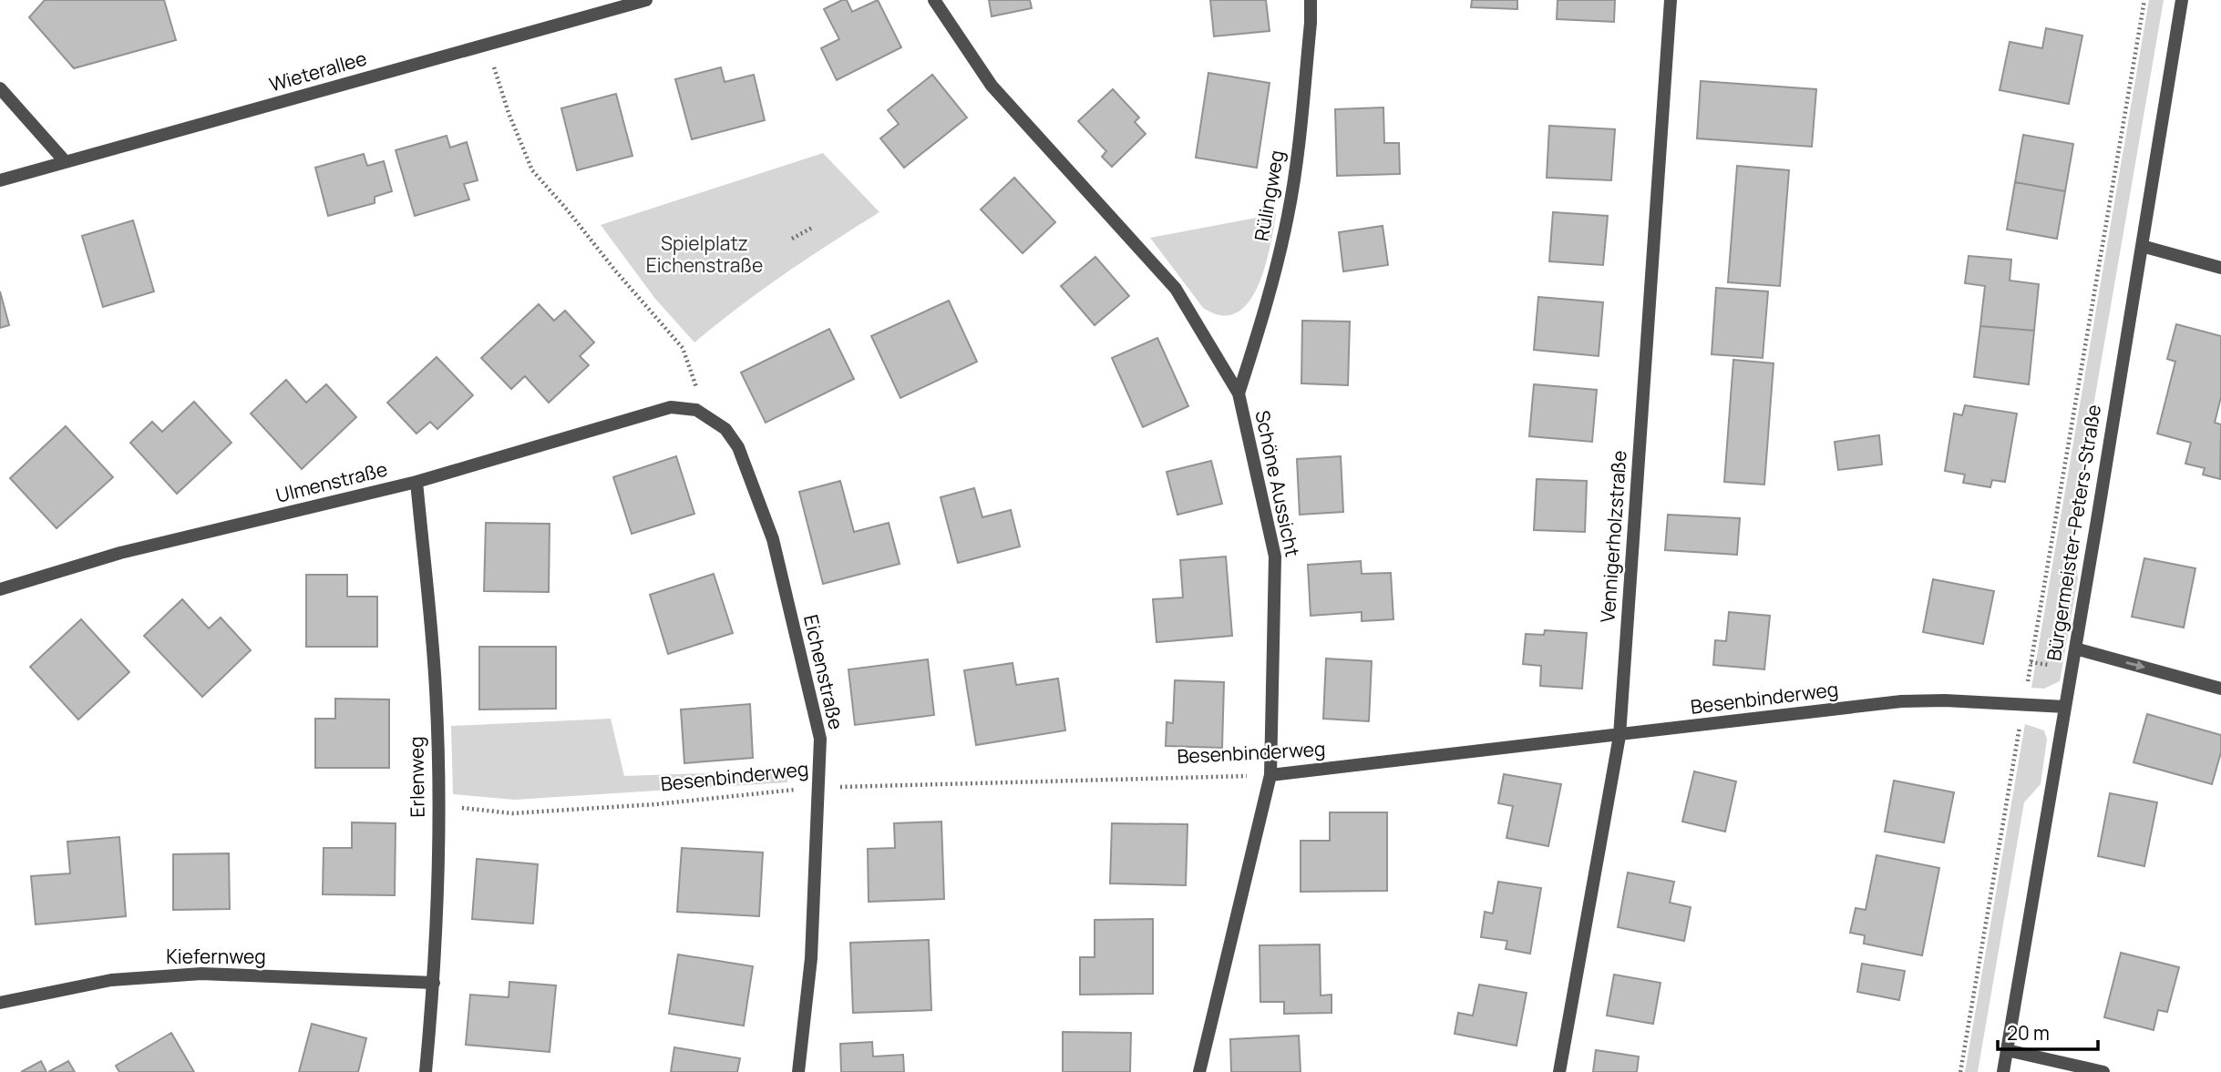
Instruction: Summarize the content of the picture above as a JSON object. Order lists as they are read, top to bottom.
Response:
{
  "streets": {
    "street": [
      "Wieterallee",
      "Rülingweg",
      "Ulmenstraße",
      "Schöne Aussicht",
      "Bürgermeister-Peters-Straße",
      "Vennigerholzstraße",
      "Eichenstraße",
      "Besenbinderweg",
      "Erlenweg",
      "Kiefernweg"
    ]
  },
  "crossings": [
    ["Rülingweg", "Schöne Aussicht"],
    ["Ulmenstraße", "Eichenstraße"],
    ["Ulmenstraße", "Erlenweg"],
    ["Schöne Aussicht", "Besenbinderweg"],
    ["Bürgermeister-Peters-Straße", "Besenbinderweg"],
    ["Vennigerholzstraße", "Besenbinderweg"],
    ["Eichenstraße", "Besenbinderweg"],
    ["Besenbinderweg", "Erlenweg"],
    ["Erlenweg", "Kiefernweg"]
  ],
  "parks": ["Spielplatz Eichenstraße"],
  "scale_bar": "20 m"
}
